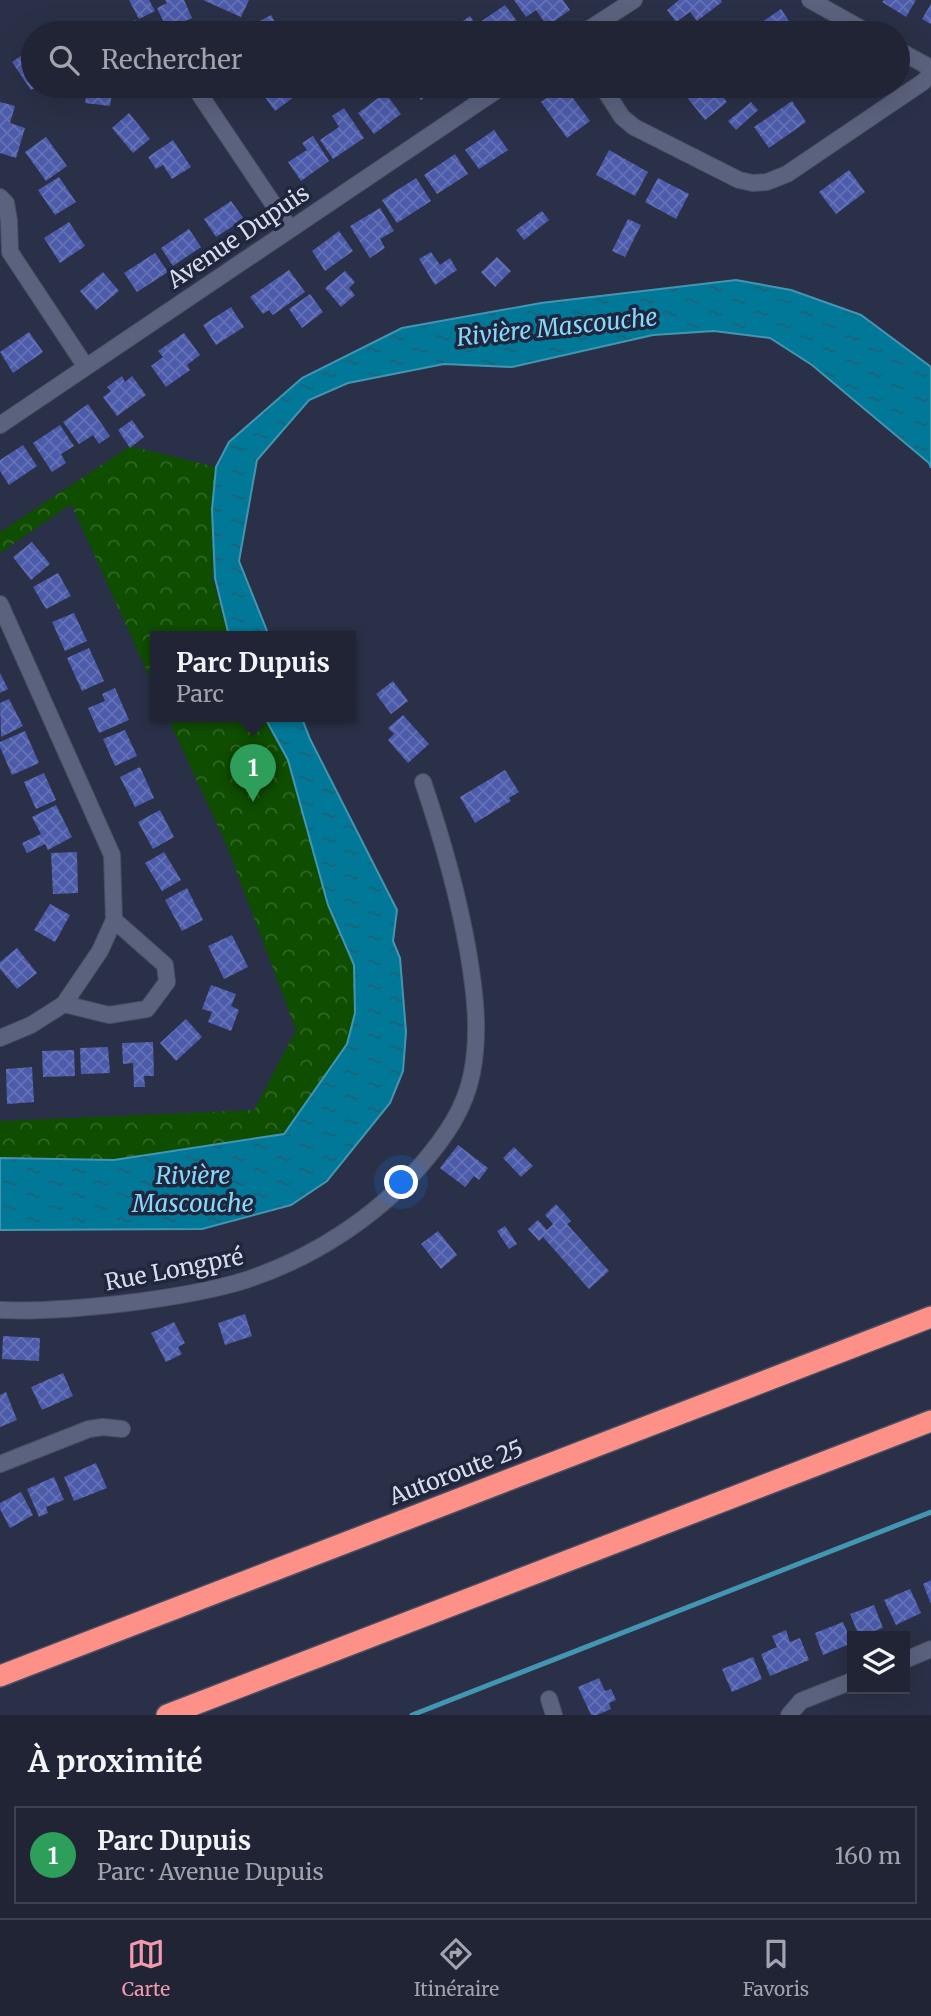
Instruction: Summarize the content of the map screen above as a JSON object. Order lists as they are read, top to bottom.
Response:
{
  "streets": {
    "highway": ["Autoroute 25"],
    "street": ["Avenue Dupuis", "Rue Longpré"]
  },
  "water": ["Rivière Mascouche"],
  "page": {
    "search": "Rechercher",
    "popup": ["Parc Dupuis", "Parc"],
    "pins": "1",
    "heading": "À proximité",
    "list": [
      {
        "mark": "1",
        "name": "Parc Dupuis",
        "note": "Parc · Avenue Dupuis",
        "value": "160 m"
      }
    ],
    "nav": ["Carte", "Itinéraire", "Favoris"]
  }
}
